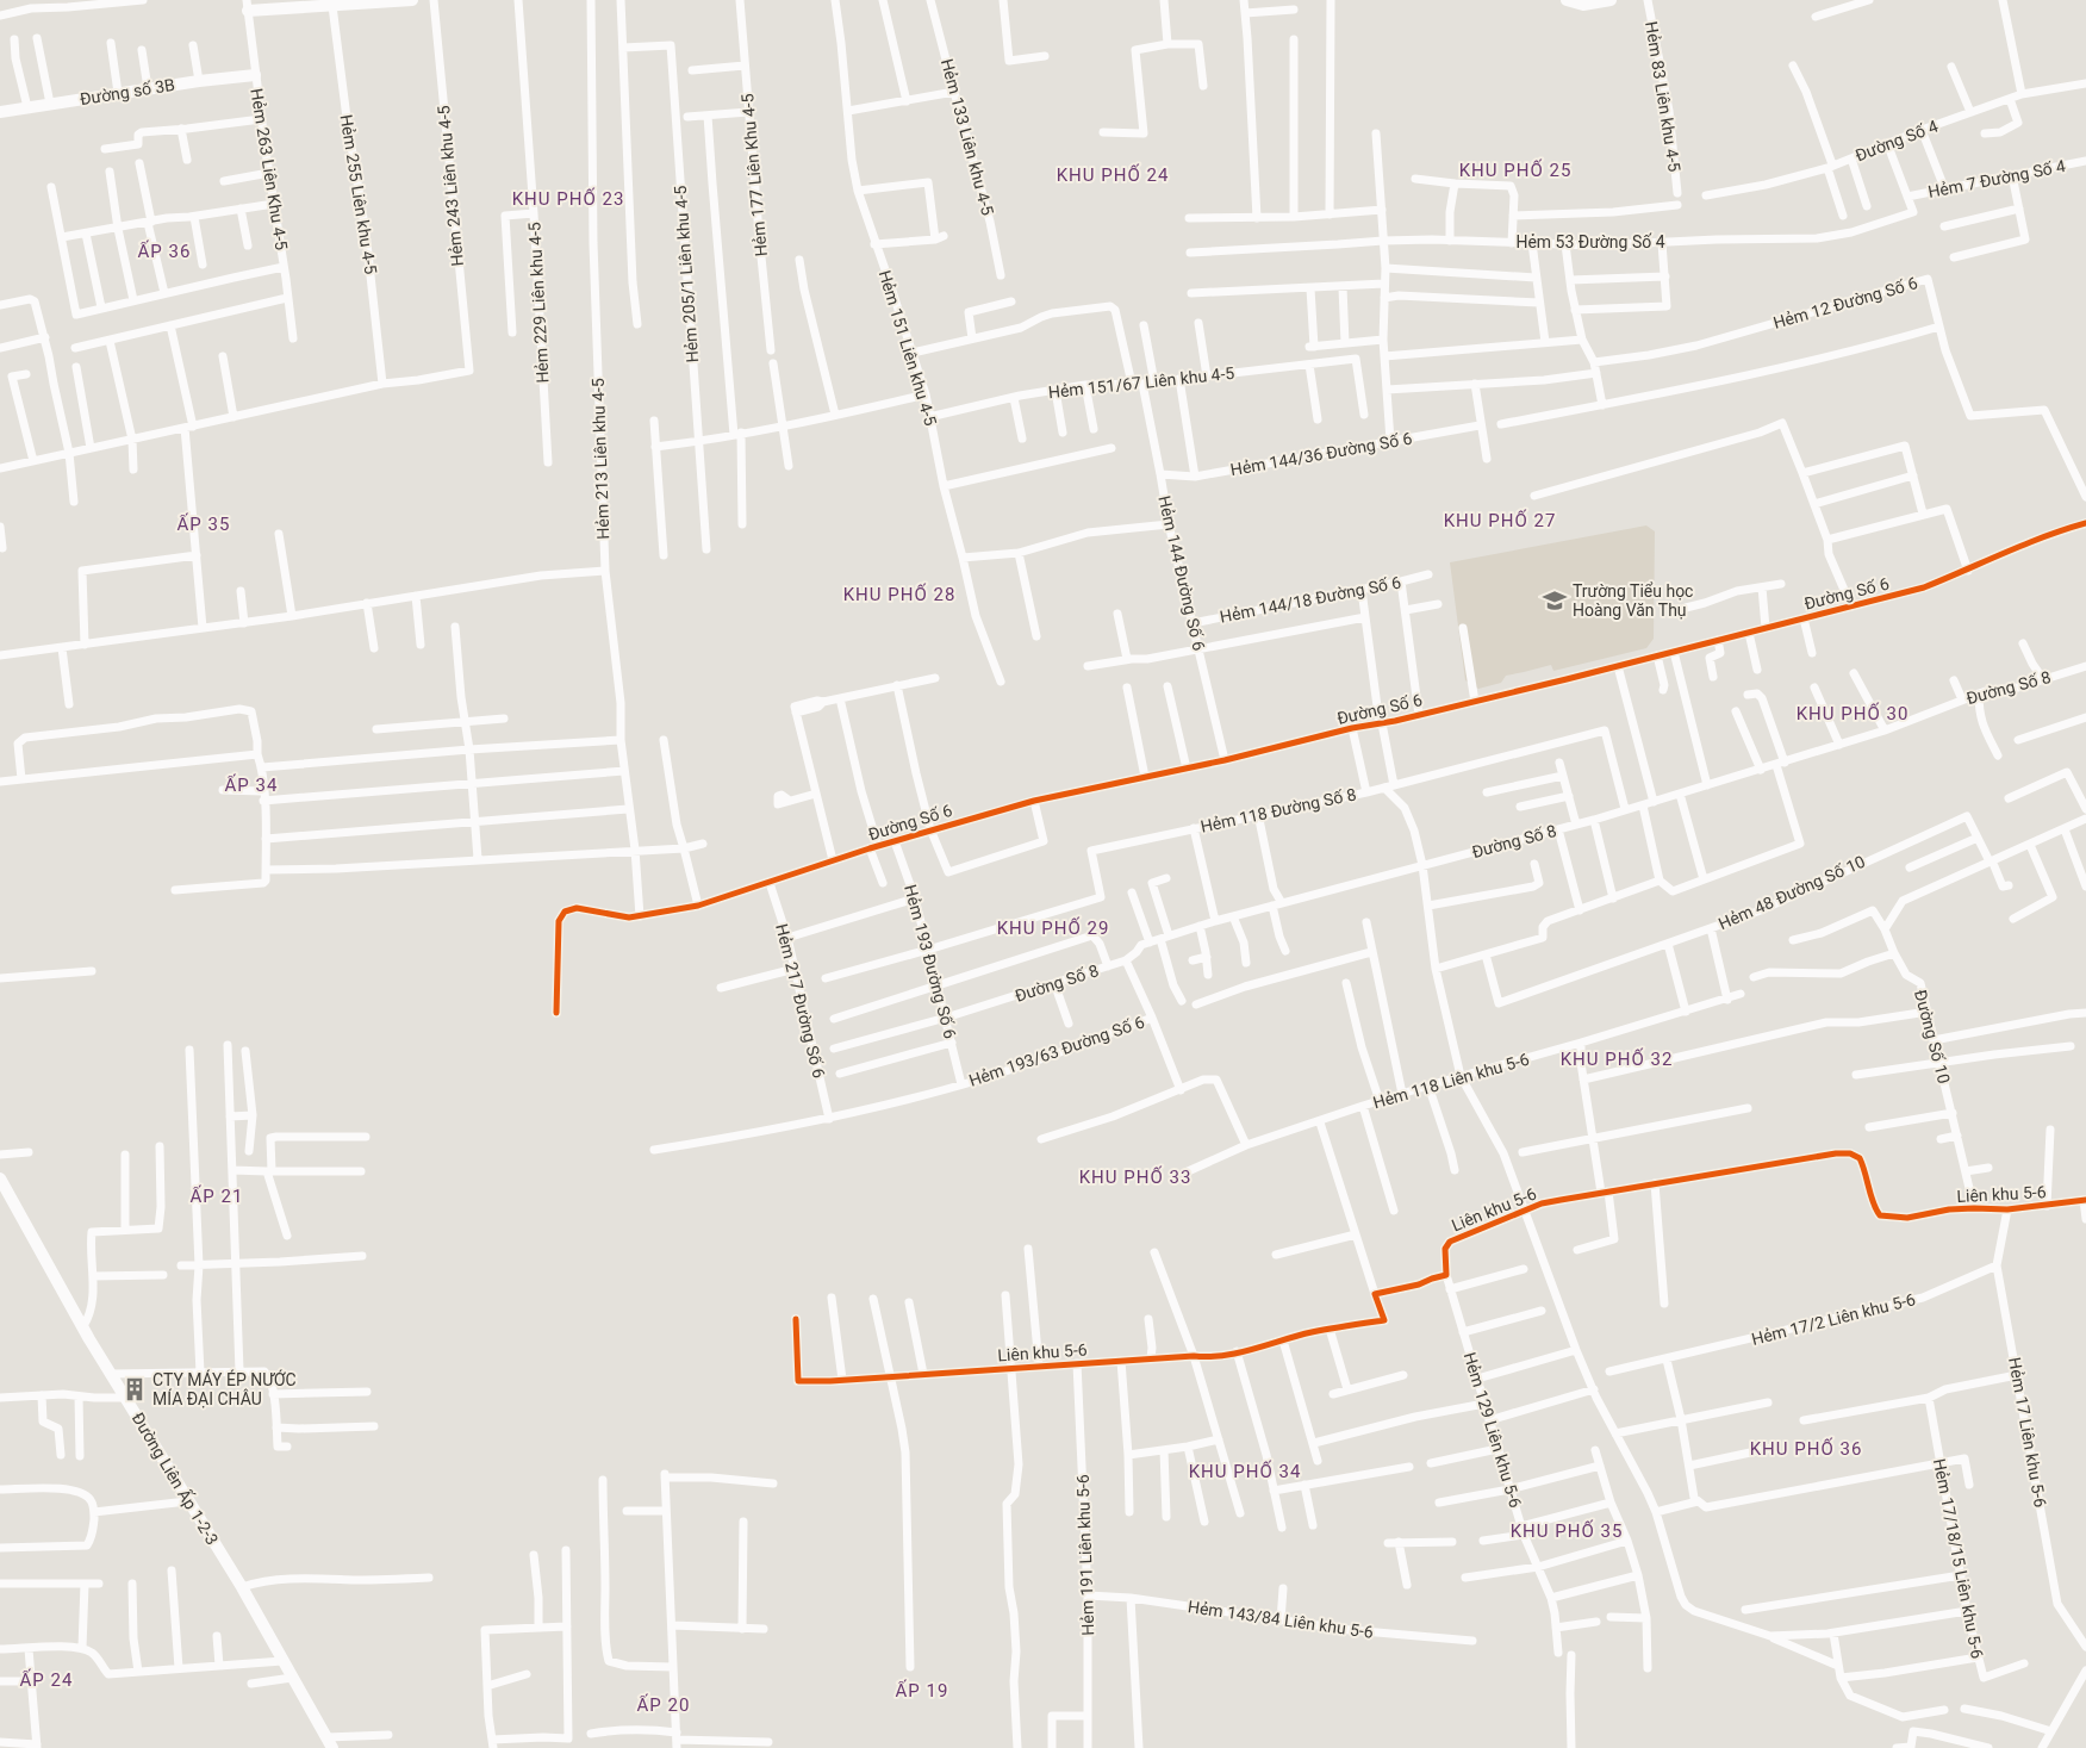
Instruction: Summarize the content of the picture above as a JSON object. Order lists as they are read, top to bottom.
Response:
{
  "streets": {
    "street": [
      "Đường số 3B",
      "Hẻm 83 Liên khu 4-5",
      "Hẻm 133 Liên khu 4-5",
      "Đường Số 4",
      "Hẻm 263 Liên Khu 4-5",
      "Hẻm 177 Liên Khu 4-5",
      "Hẻm 7 Đường Số 4",
      "Hẻm 243 Liên khu 4-5",
      "Hẻm 255 Liên khu 4-5",
      "Hẻm 53 Đường Số 4",
      "Hẻm 205/1 Liên khu 4-5",
      "Hẻm 229 Liên khu 4-5",
      "Hẻm 12 Đường Số 6",
      "Hẻm 151 Liên khu 4-5",
      "Hẻm 151/67 Liên khu 4-5",
      "Hẻm 144/36 Đường Số 6",
      "Hẻm 213 Liên khu 4-5",
      "Hẻm 144 Đường Số 6",
      "Đường Số 6",
      "Hẻm 144/18 Đường Số 6",
      "Đường Số 8",
      "Hẻm 118 Đường Số 8",
      "Hẻm 48 Đường Số 10",
      "Hẻm 193 Đường Số 6",
      "Hẻm 217 Đường Số 6",
      "Đường Số 10",
      "Hẻm 193/63 Đường Số 6",
      "Hẻm 118 Liên khu 5-6",
      "Liên khu 5-6",
      "Hẻm 17/2 Liên khu 5-6",
      "Hẻm 129 Liên khu 5-6",
      "Hẻm 17 Liên khu 5-6",
      "Đường Liên Ấp 1-2-3",
      "Hẻm 191 Liên khu 5-6",
      "Hẻm 17/18/15 Liên khu 5-6",
      "Hẻm 143/84 Liên khu 5-6"
    ]
  },
  "crossings": [
    ["Đường số 3B", "Hẻm 263 Liên Khu 4-5"],
    ["Hẻm 7 Đường Số 4", "Hẻm 53 Đường Số 4"],
    ["Hẻm 243 Liên khu 4-5", "Hẻm 255 Liên khu 4-5"],
    ["Hẻm 151 Liên khu 4-5", "Hẻm 151/67 Liên khu 4-5"],
    ["Hẻm 151/67 Liên khu 4-5", "Hẻm 144 Đường Số 6"],
    ["Hẻm 144/36 Đường Số 6", "Hẻm 144 Đường Số 6"],
    ["Hẻm 213 Liên khu 4-5", "Đường Số 6"],
    ["Hẻm 144 Đường Số 6", "Đường Số 6"],
    ["Hẻm 144 Đường Số 6", "Hẻm 144/18 Đường Số 6"],
    ["Đường Số 6", "Hẻm 193 Đường Số 6"],
    ["Đường Số 6", "Hẻm 217 Đường Số 6"],
    ["Đường Số 8", "Hẻm 118 Đường Số 8"],
    ["Đường Số 8", "Hẻm 193 Đường Số 6"],
    ["Hẻm 118 Đường Số 8", "Hẻm 193 Đường Số 6"],
    ["Hẻm 193 Đường Số 6", "Hẻm 193/63 Đường Số 6"],
    ["Hẻm 217 Đường Số 6", "Hẻm 193/63 Đường Số 6"],
    ["Đường Số 10", "Liên khu 5-6"],
    ["Liên khu 5-6", "Hẻm 129 Liên khu 5-6"],
    ["Liên khu 5-6", "Hẻm 17 Liên khu 5-6"],
    ["Liên khu 5-6", "Hẻm 191 Liên khu 5-6"],
    ["Hẻm 17/2 Liên khu 5-6", "Hẻm 17 Liên khu 5-6"],
    ["Hẻm 191 Liên khu 5-6", "Hẻm 143/84 Liên khu 5-6"]
  ],
  "districts": [
    "KHU PHỐ 25",
    "KHU PHỐ 24",
    "KHU PHỐ 23",
    "ẤP 36",
    "KHU PHỐ 27",
    "ẤP 35",
    "KHU PHỐ 28",
    "KHU PHỐ 30",
    "ẤP 34",
    "KHU PHỐ 29",
    "KHU PHỐ 32",
    "KHU PHỐ 33",
    "ẤP 21",
    "KHU PHỐ 36",
    "KHU PHỐ 34",
    "KHU PHỐ 35",
    "ẤP 24",
    "ẤP 19",
    "ẤP 20"
  ],
  "places": {
    "school or university": ["Trường Tiểu học Hoàng Văn Thụ"],
    "building": ["CTY MÁY ÉP NƯỚC MÍA ĐẠI CHÂU"]
  }
}
